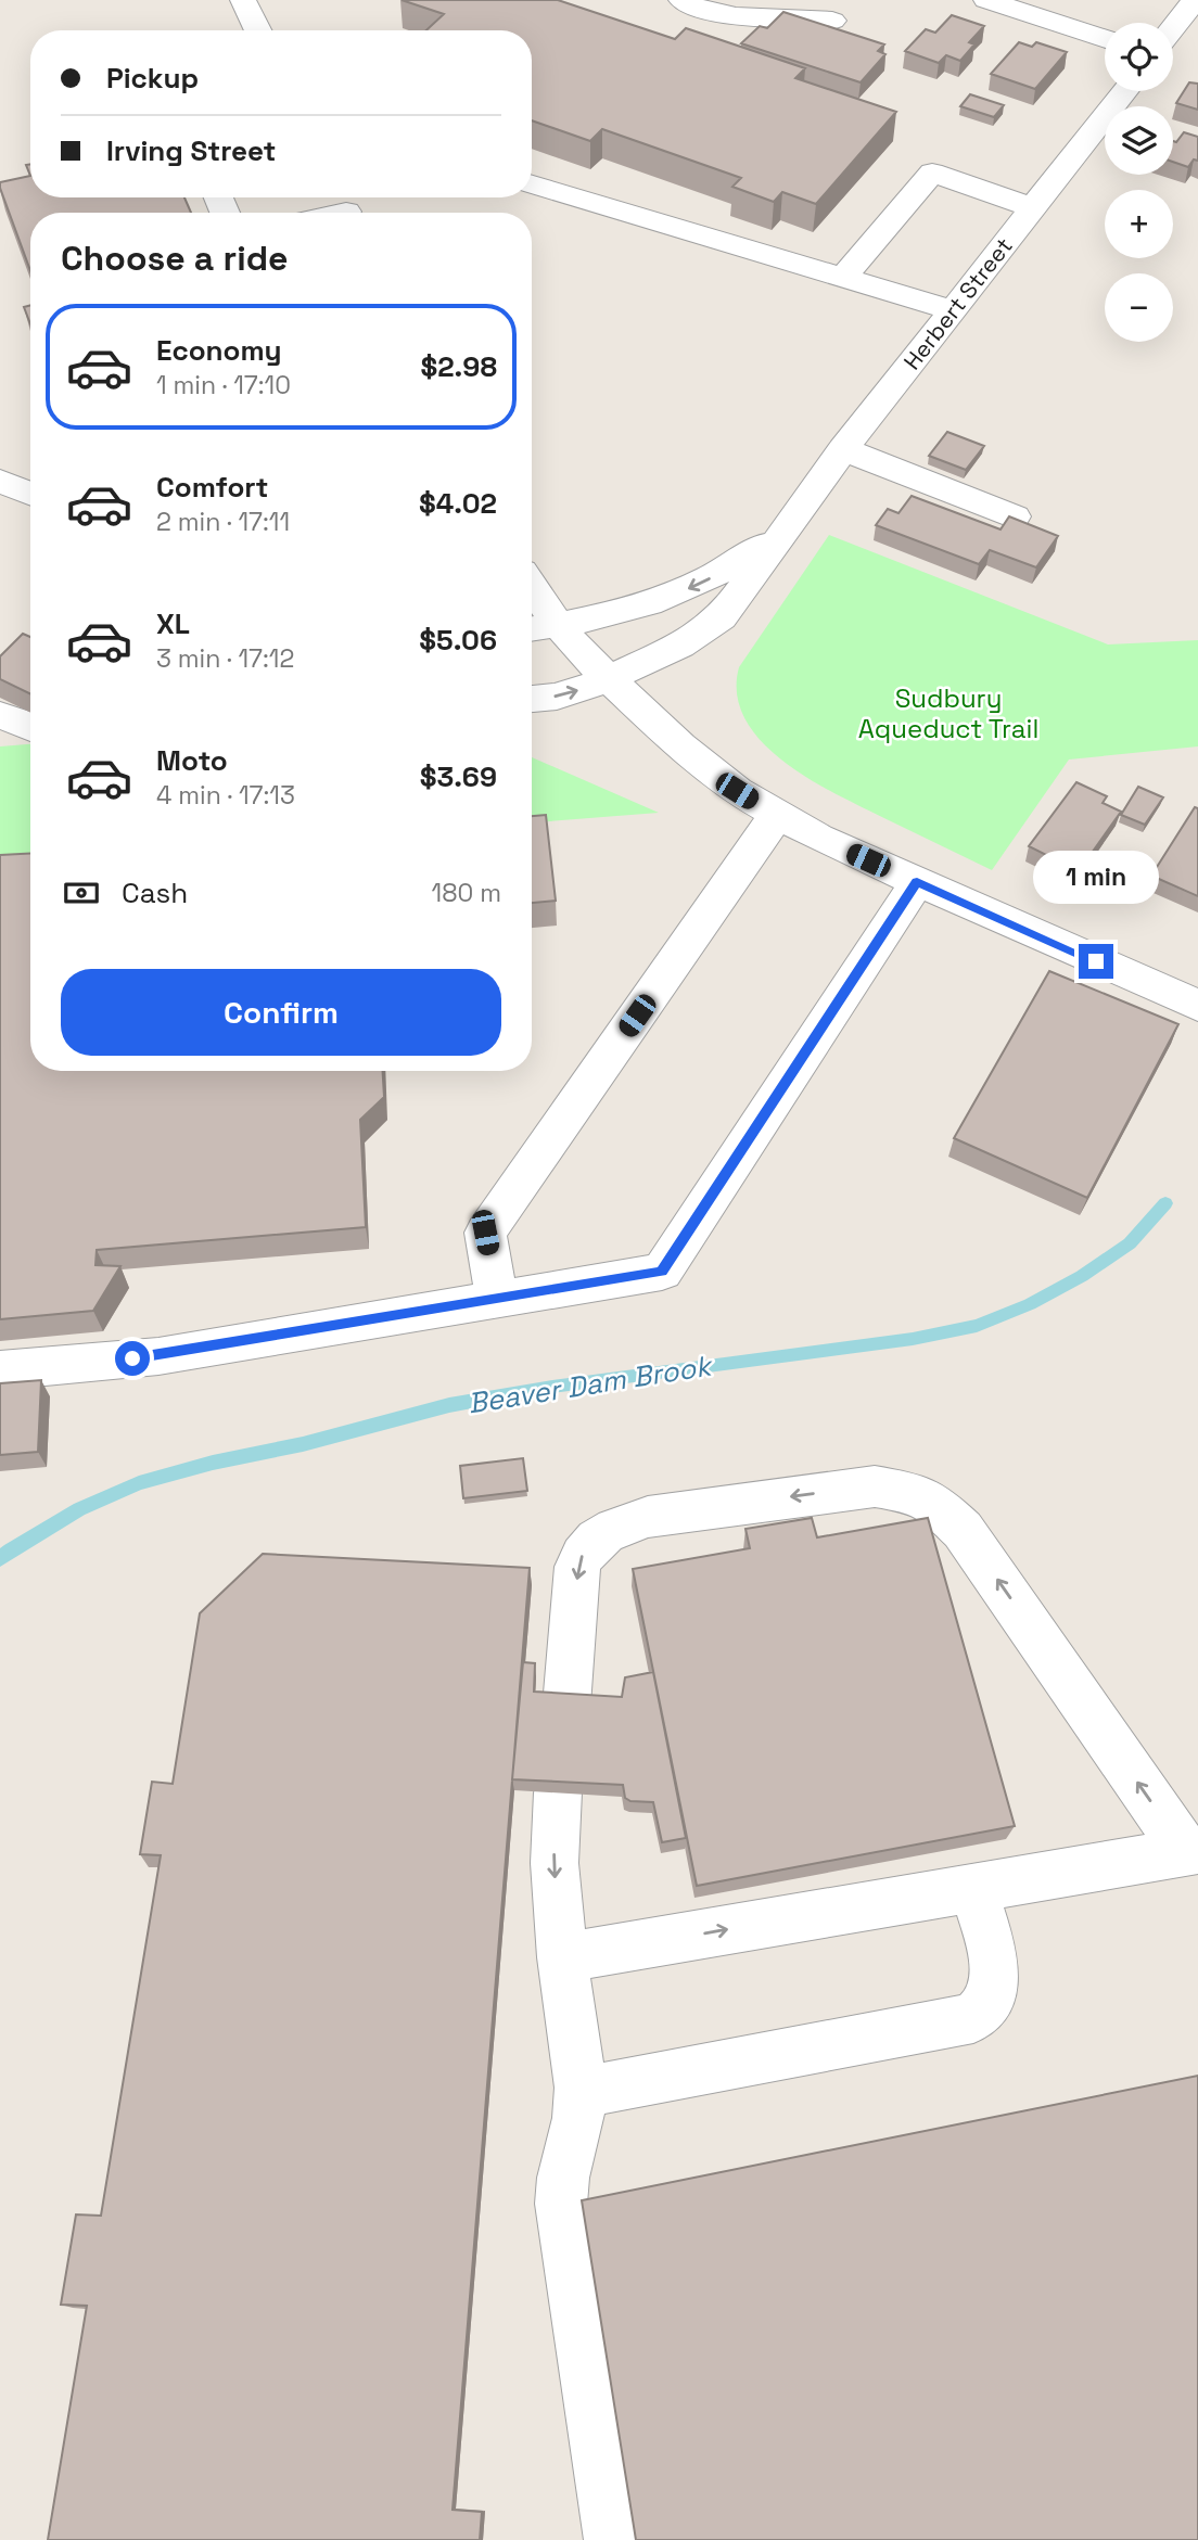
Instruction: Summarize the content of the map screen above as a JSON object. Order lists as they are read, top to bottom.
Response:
{
  "streets": {
    "street": ["Herbert Street"]
  },
  "water": ["Beaver Dam Brook"],
  "parks": ["Sudbury Aqueduct Trail"],
  "page": {
    "map_buttons": ["+", "−"],
    "banner": ["Pickup", "Irving Street"],
    "heading": "Choose a ride",
    "list": [
      {
        "name": "Economy",
        "note": "1 min · 17:10",
        "value": "$2.98"
      },
      {
        "name": "Comfort",
        "note": "2 min · 17:11",
        "value": "$4.02"
      },
      {
        "name": "XL",
        "note": "3 min · 17:12",
        "value": "$5.06"
      },
      {
        "name": "Moto",
        "note": "4 min · 17:13",
        "value": "$3.69"
      }
    ],
    "bubble": "1 min",
    "pay": ["Cash", "180 m"],
    "buttons": "Confirm"
  }
}
